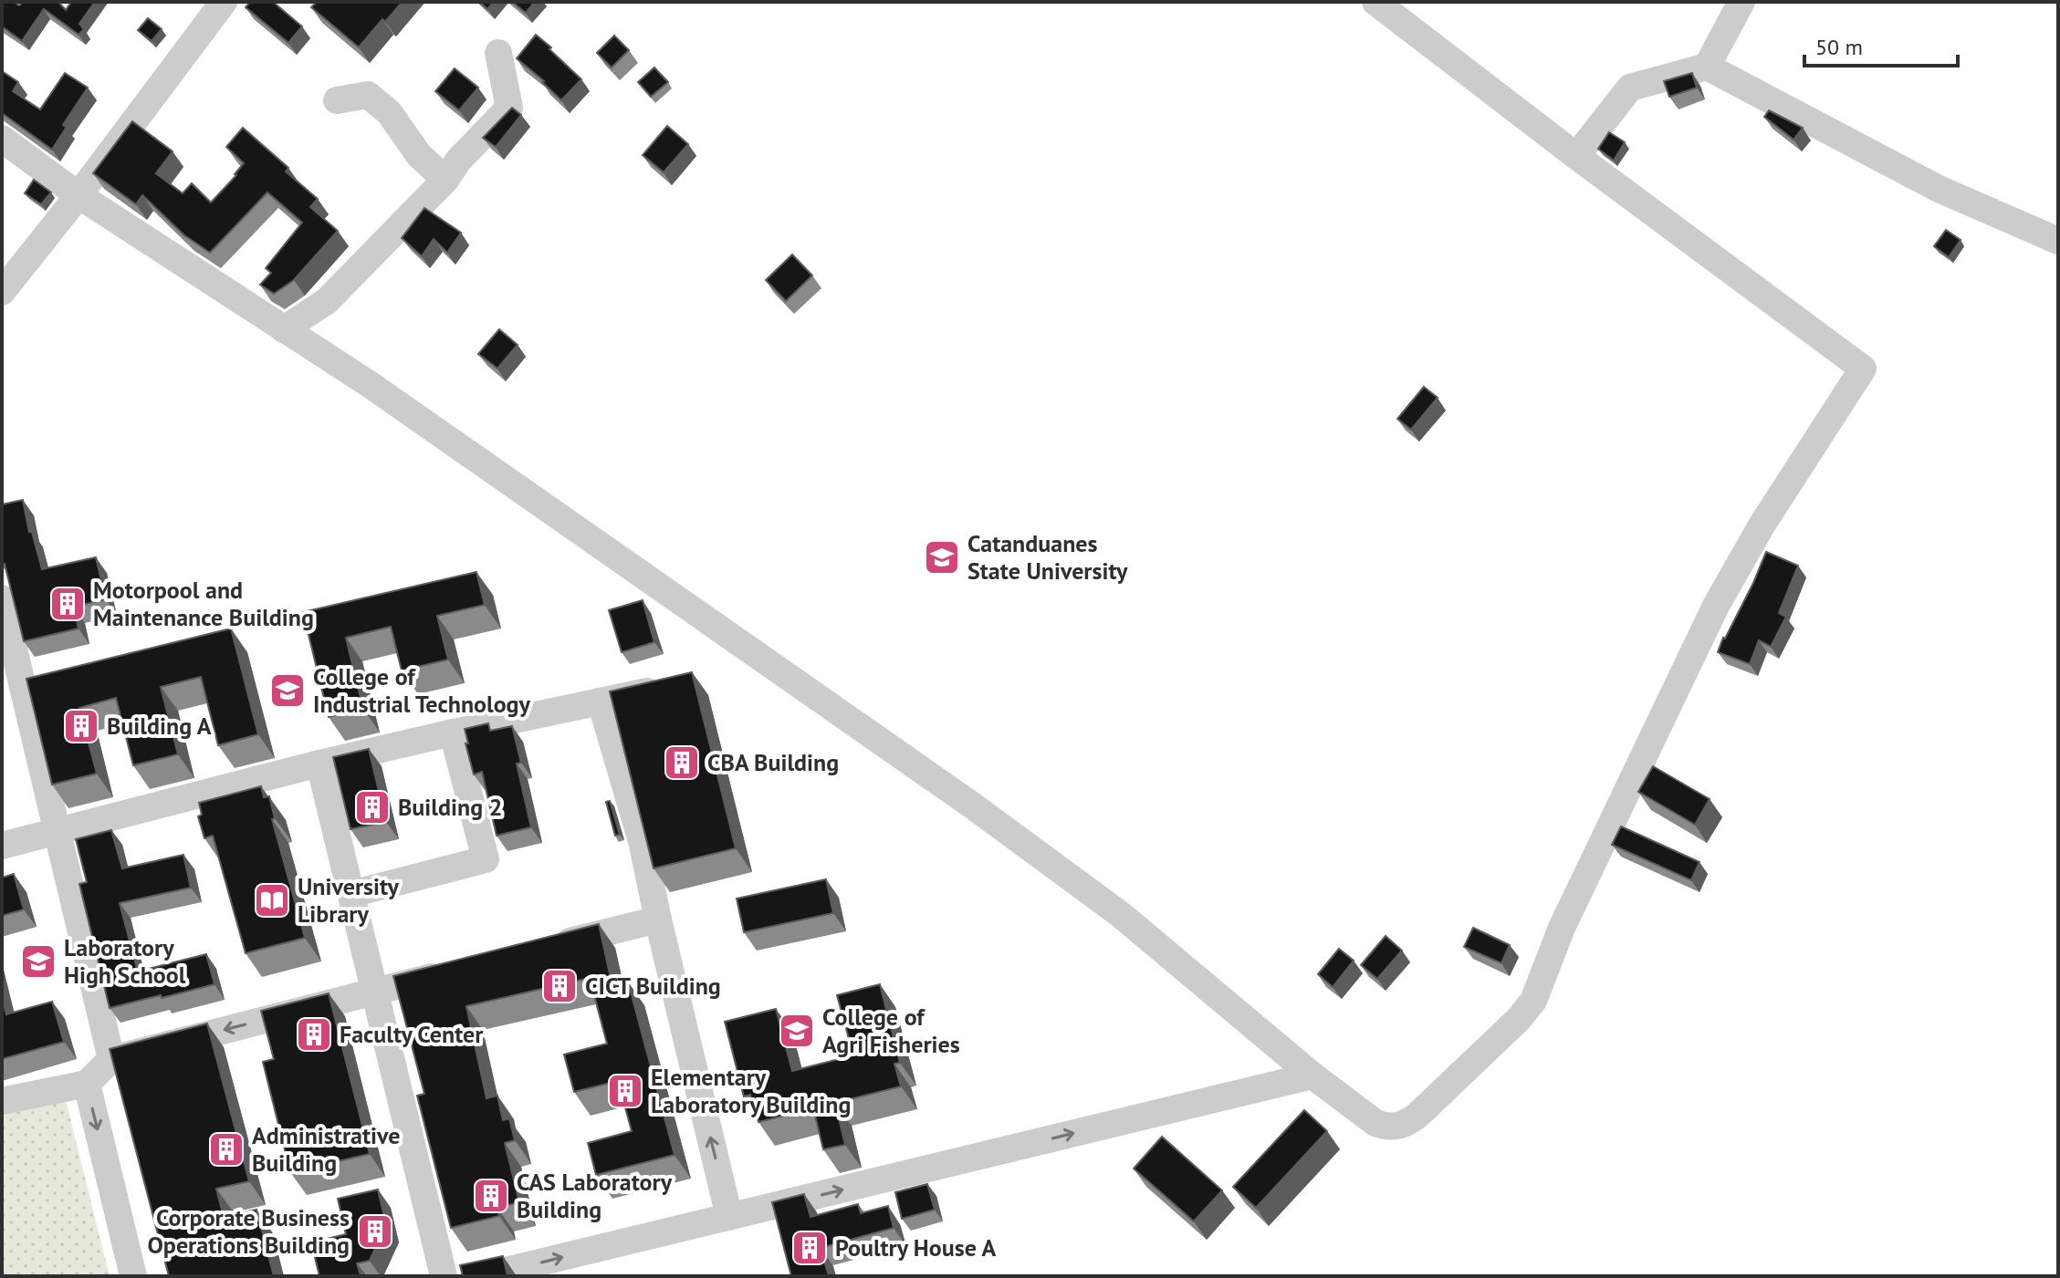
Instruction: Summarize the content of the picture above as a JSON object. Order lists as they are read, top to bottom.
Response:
{
  "places": {
    "school or university": [
      "Catanduanes State University",
      "College of Industrial Technology",
      "Laboratory High School",
      "College of Agri Fisheries"
    ],
    "building": [
      "Motorpool and Maintenance Building",
      "Building A",
      "CBA Building",
      "Building 2",
      "CICT Building",
      "Faculty Center",
      "Elementary Laboratory Building",
      "Administrative Building",
      "CAS Laboratory Building",
      "Corporate Business Operations Building",
      "Poultry House A"
    ],
    "library": ["University Library"]
  },
  "scale_bar": "50 m"
}
